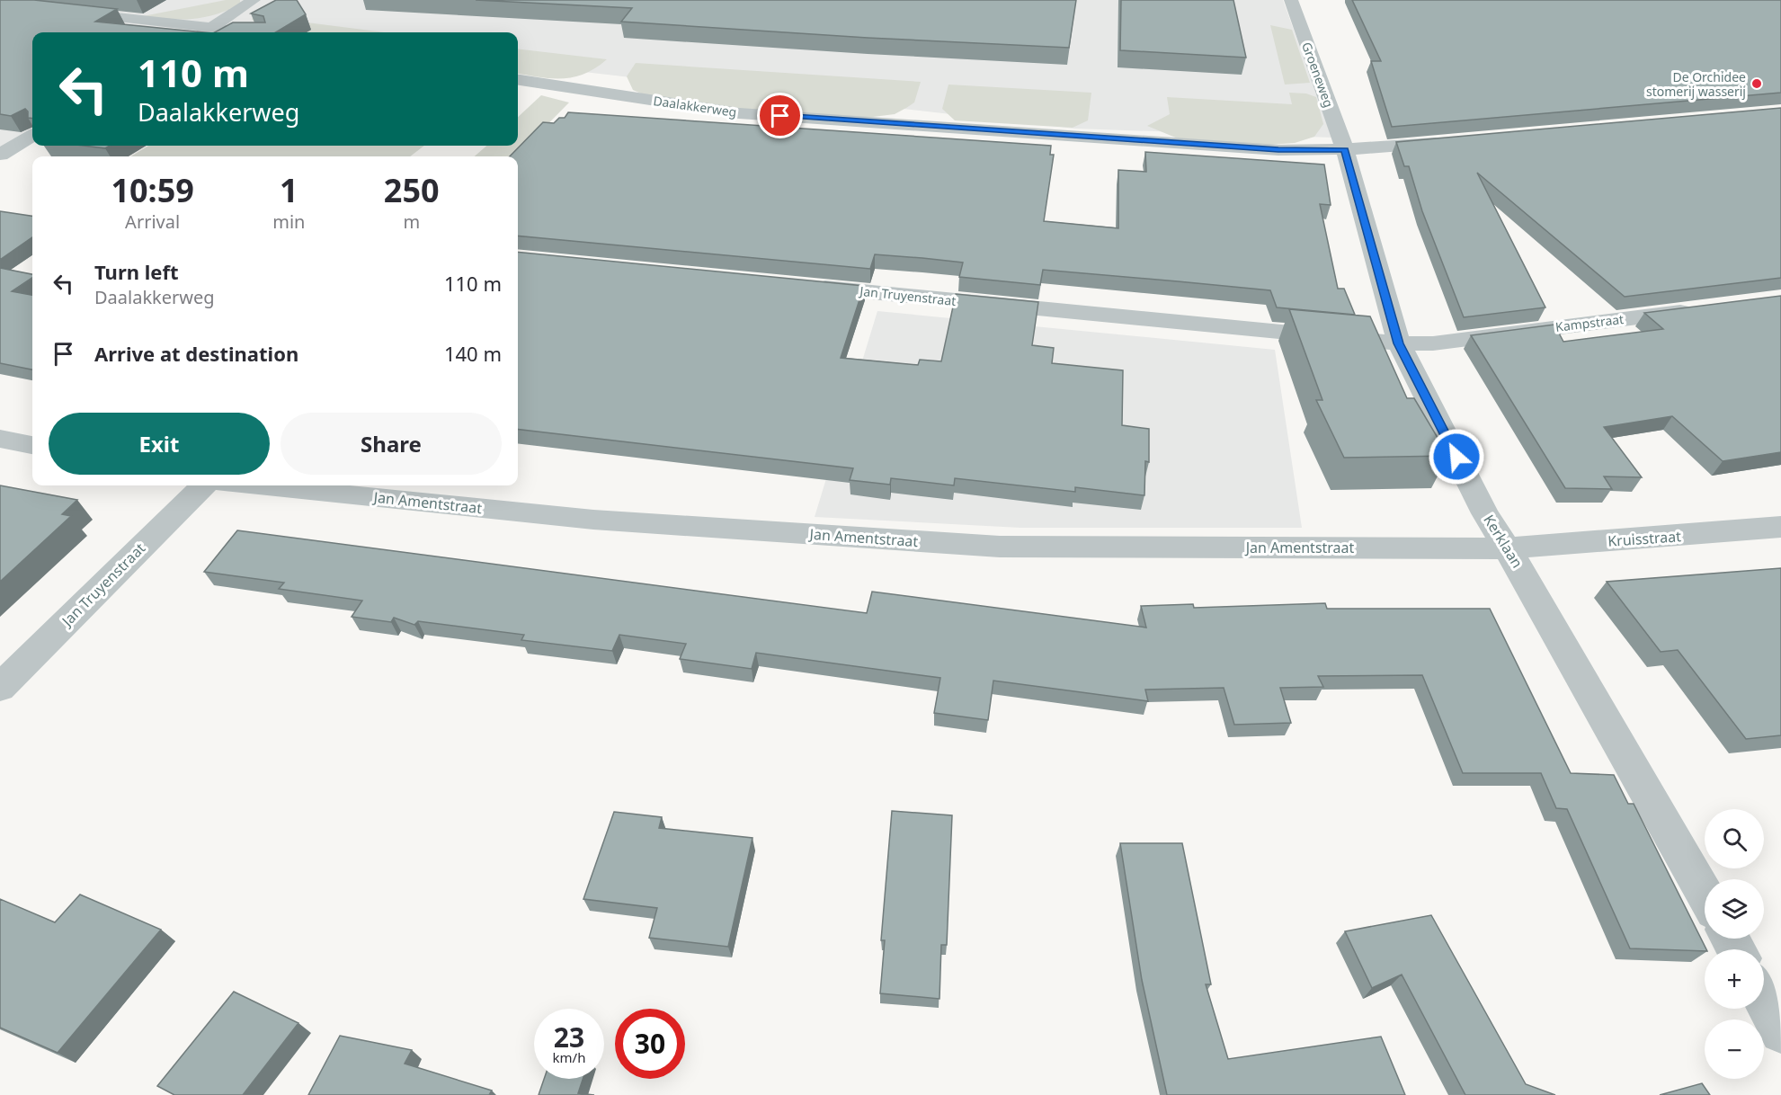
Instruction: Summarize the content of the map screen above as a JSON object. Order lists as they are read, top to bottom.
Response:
{
  "streets": {
    "street": [
      "Groeneweg",
      "Daalakkerweg",
      "Jan Truyenstraat",
      "Kampstraat",
      "Jan Amentstraat",
      "Kruisstraat",
      "Kerklaan"
    ]
  },
  "crossings": [
    ["Groeneweg", "Daalakkerweg"],
    ["Groeneweg", "Kerklaan"],
    ["Daalakkerweg", "Kerklaan"],
    ["Jan Truyenstraat", "Kampstraat"],
    ["Jan Truyenstraat", "Kerklaan"],
    ["Kampstraat", "Kerklaan"],
    ["Jan Amentstraat", "Kruisstraat"],
    ["Jan Amentstraat", "Kerklaan"],
    ["Kruisstraat", "Kerklaan"]
  ],
  "places": ["De Orchidee stomerij wasserij"],
  "page": {
    "turn": ["110 m", "Daalakkerweg"],
    "eta": [
      "10:59",
      "Arrival",
      "1",
      "min",
      "250",
      "m"
    ],
    "list": [
      {
        "name": "Turn left",
        "note": "Daalakkerweg",
        "value": "110 m"
      },
      {
        "name": "Arrive at destination",
        "value": "140 m"
      }
    ],
    "buttons": ["Exit", "Share"],
    "map_buttons": ["+", "−"],
    "speed": "23 km/h",
    "limit": "30"
  }
}
